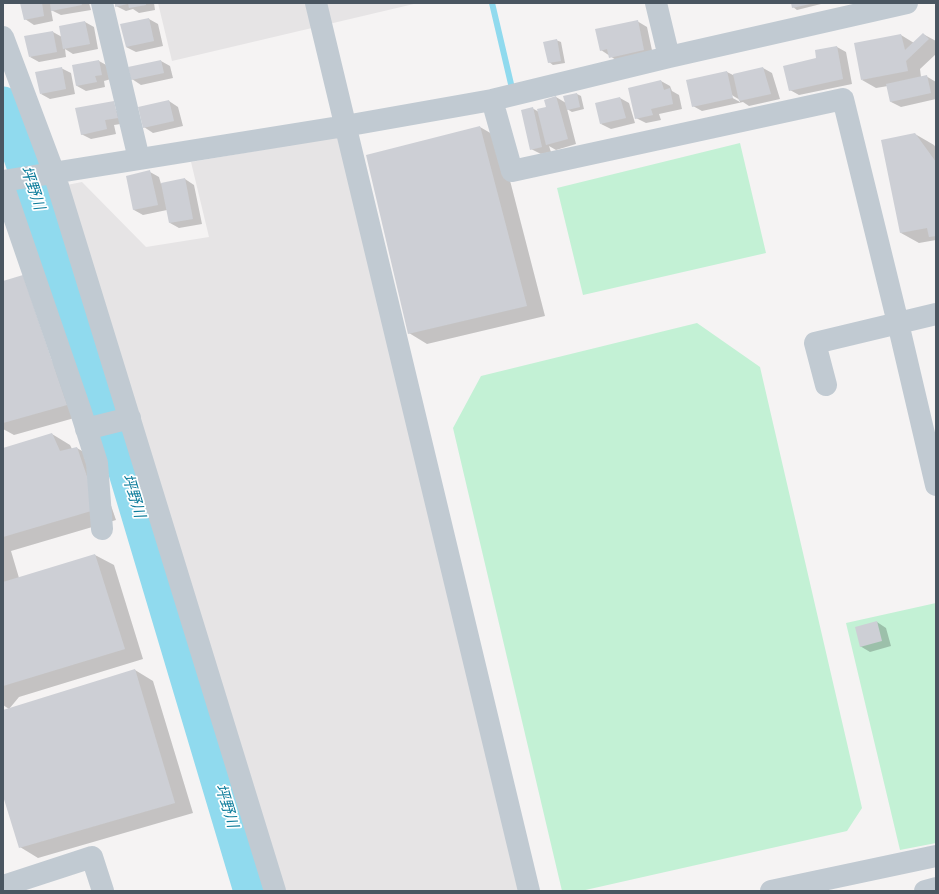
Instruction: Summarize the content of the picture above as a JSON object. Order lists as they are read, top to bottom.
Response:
{
  "water": ["坪野川"]
}
